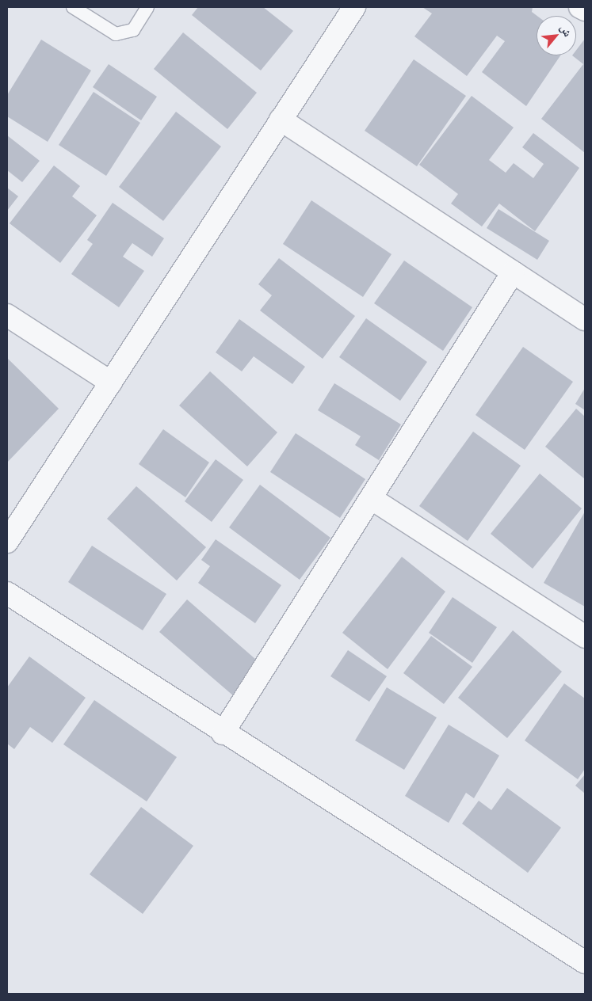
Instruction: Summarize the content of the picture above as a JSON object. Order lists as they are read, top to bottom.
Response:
{
  "north": "top right"
}
